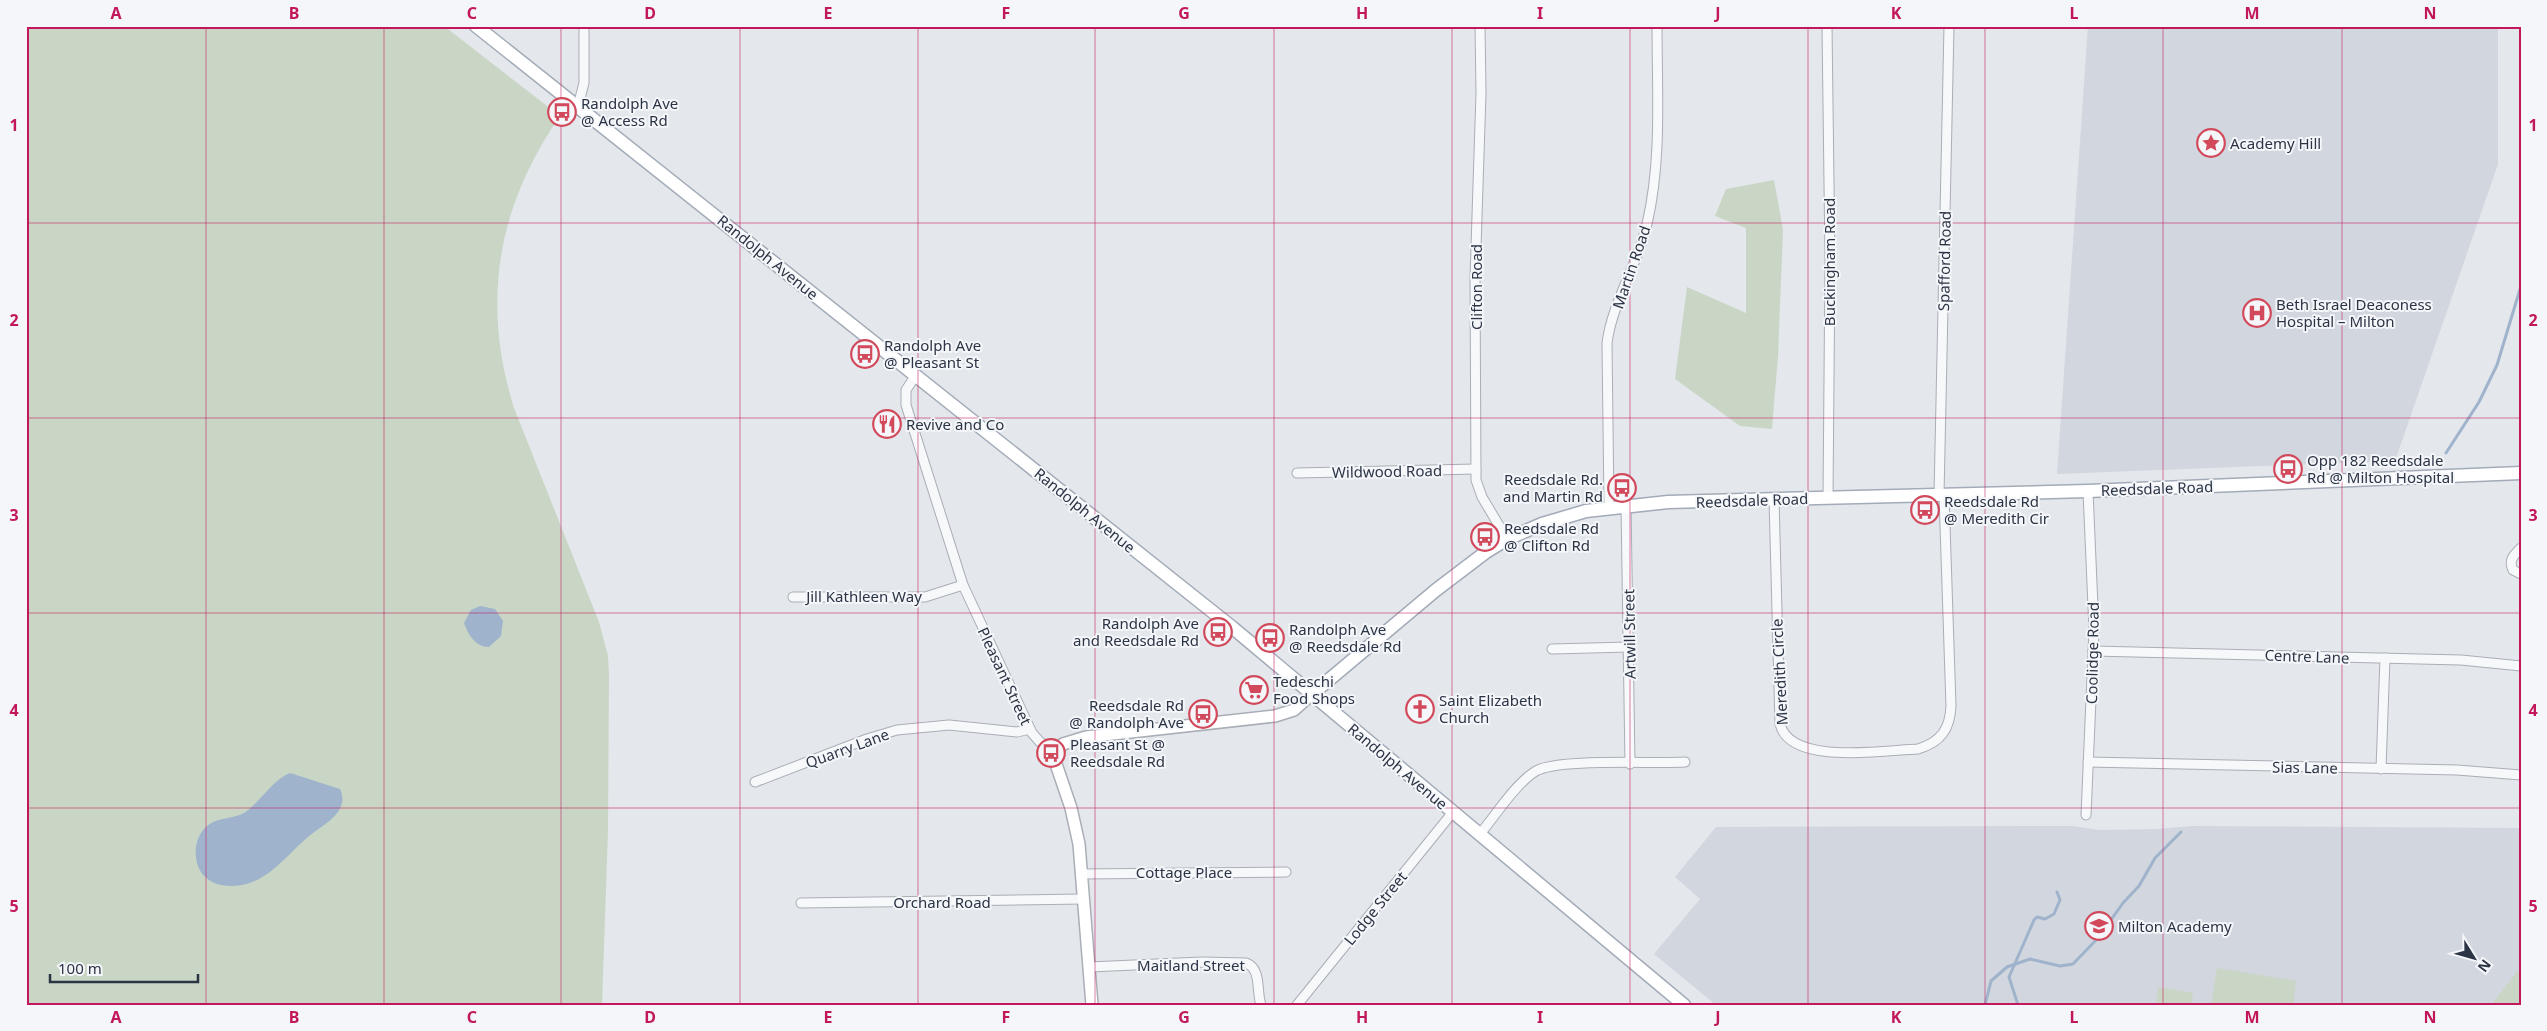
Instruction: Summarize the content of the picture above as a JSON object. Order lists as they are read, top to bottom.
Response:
{
  "streets": {
    "main road": ["Randolph Avenue", "Reedsdale Road"],
    "street": [
      "Spafford Road",
      "Buckingham Road",
      "Martin Road",
      "Clifton Road",
      "Wildwood Road",
      "Jill Kathleen Way",
      "Artwill Street",
      "Coolidge Road",
      "Centre Lane",
      "Meredith Circle",
      "Pleasant Street",
      "Quarry Lane",
      "Sias Lane",
      "Cottage Place",
      "Orchard Road",
      "Lodge Street",
      "Maitland Street"
    ]
  },
  "crossings": [
    ["Randolph Avenue", "Reedsdale Road"],
    ["Randolph Avenue", "Pleasant Street"],
    ["Randolph Avenue", "Lodge Street"],
    ["Spafford Road", "Reedsdale Road"],
    ["Spafford Road", "Meredith Circle"],
    ["Buckingham Road", "Reedsdale Road"],
    ["Martin Road", "Reedsdale Road"],
    ["Clifton Road", "Wildwood Road"],
    ["Clifton Road", "Reedsdale Road"],
    ["Reedsdale Road", "Artwill Street"],
    ["Reedsdale Road", "Coolidge Road"],
    ["Reedsdale Road", "Meredith Circle"],
    ["Reedsdale Road", "Pleasant Street"],
    ["Jill Kathleen Way", "Pleasant Street"],
    ["Coolidge Road", "Centre Lane"],
    ["Coolidge Road", "Sias Lane"],
    ["Pleasant Street", "Quarry Lane"]
  ],
  "places": {
    "bus stop": [
      "Randolph Ave @ Access Rd",
      "Randolph Ave @ Pleasant St",
      "Opp 182 Reedsdale Rd @ Milton Hospital",
      "Reedsdale Rd. and Martin Rd",
      "Reedsdale Rd @ Meredith Cir",
      "Reedsdale Rd @ Clifton Rd",
      "Randolph Ave and Reedsdale Rd",
      "Randolph Ave @ Reedsdale Rd",
      "Reedsdale Rd @ Randolph Ave",
      "Pleasant St @ Reedsdale Rd"
    ],
    "place": ["Academy Hill"],
    "hospital": ["Beth Israel Deaconess Hospital – Milton"],
    "restaurant": ["Revive and Co"],
    "supermarket": ["Tedeschi Food Shops"],
    "church": ["Saint Elizabeth Church"],
    "school or university": ["Milton Academy"]
  },
  "scale_bar": "100 m",
  "north": "bottom right",
  "grid": {
    "columns": [
      "A",
      "B",
      "C",
      "D",
      "E",
      "F",
      "G",
      "H",
      "I",
      "J",
      "K",
      "L",
      "M",
      "N"
    ],
    "rows": [
      "1",
      "2",
      "3",
      "4",
      "5"
    ]
  }
}
